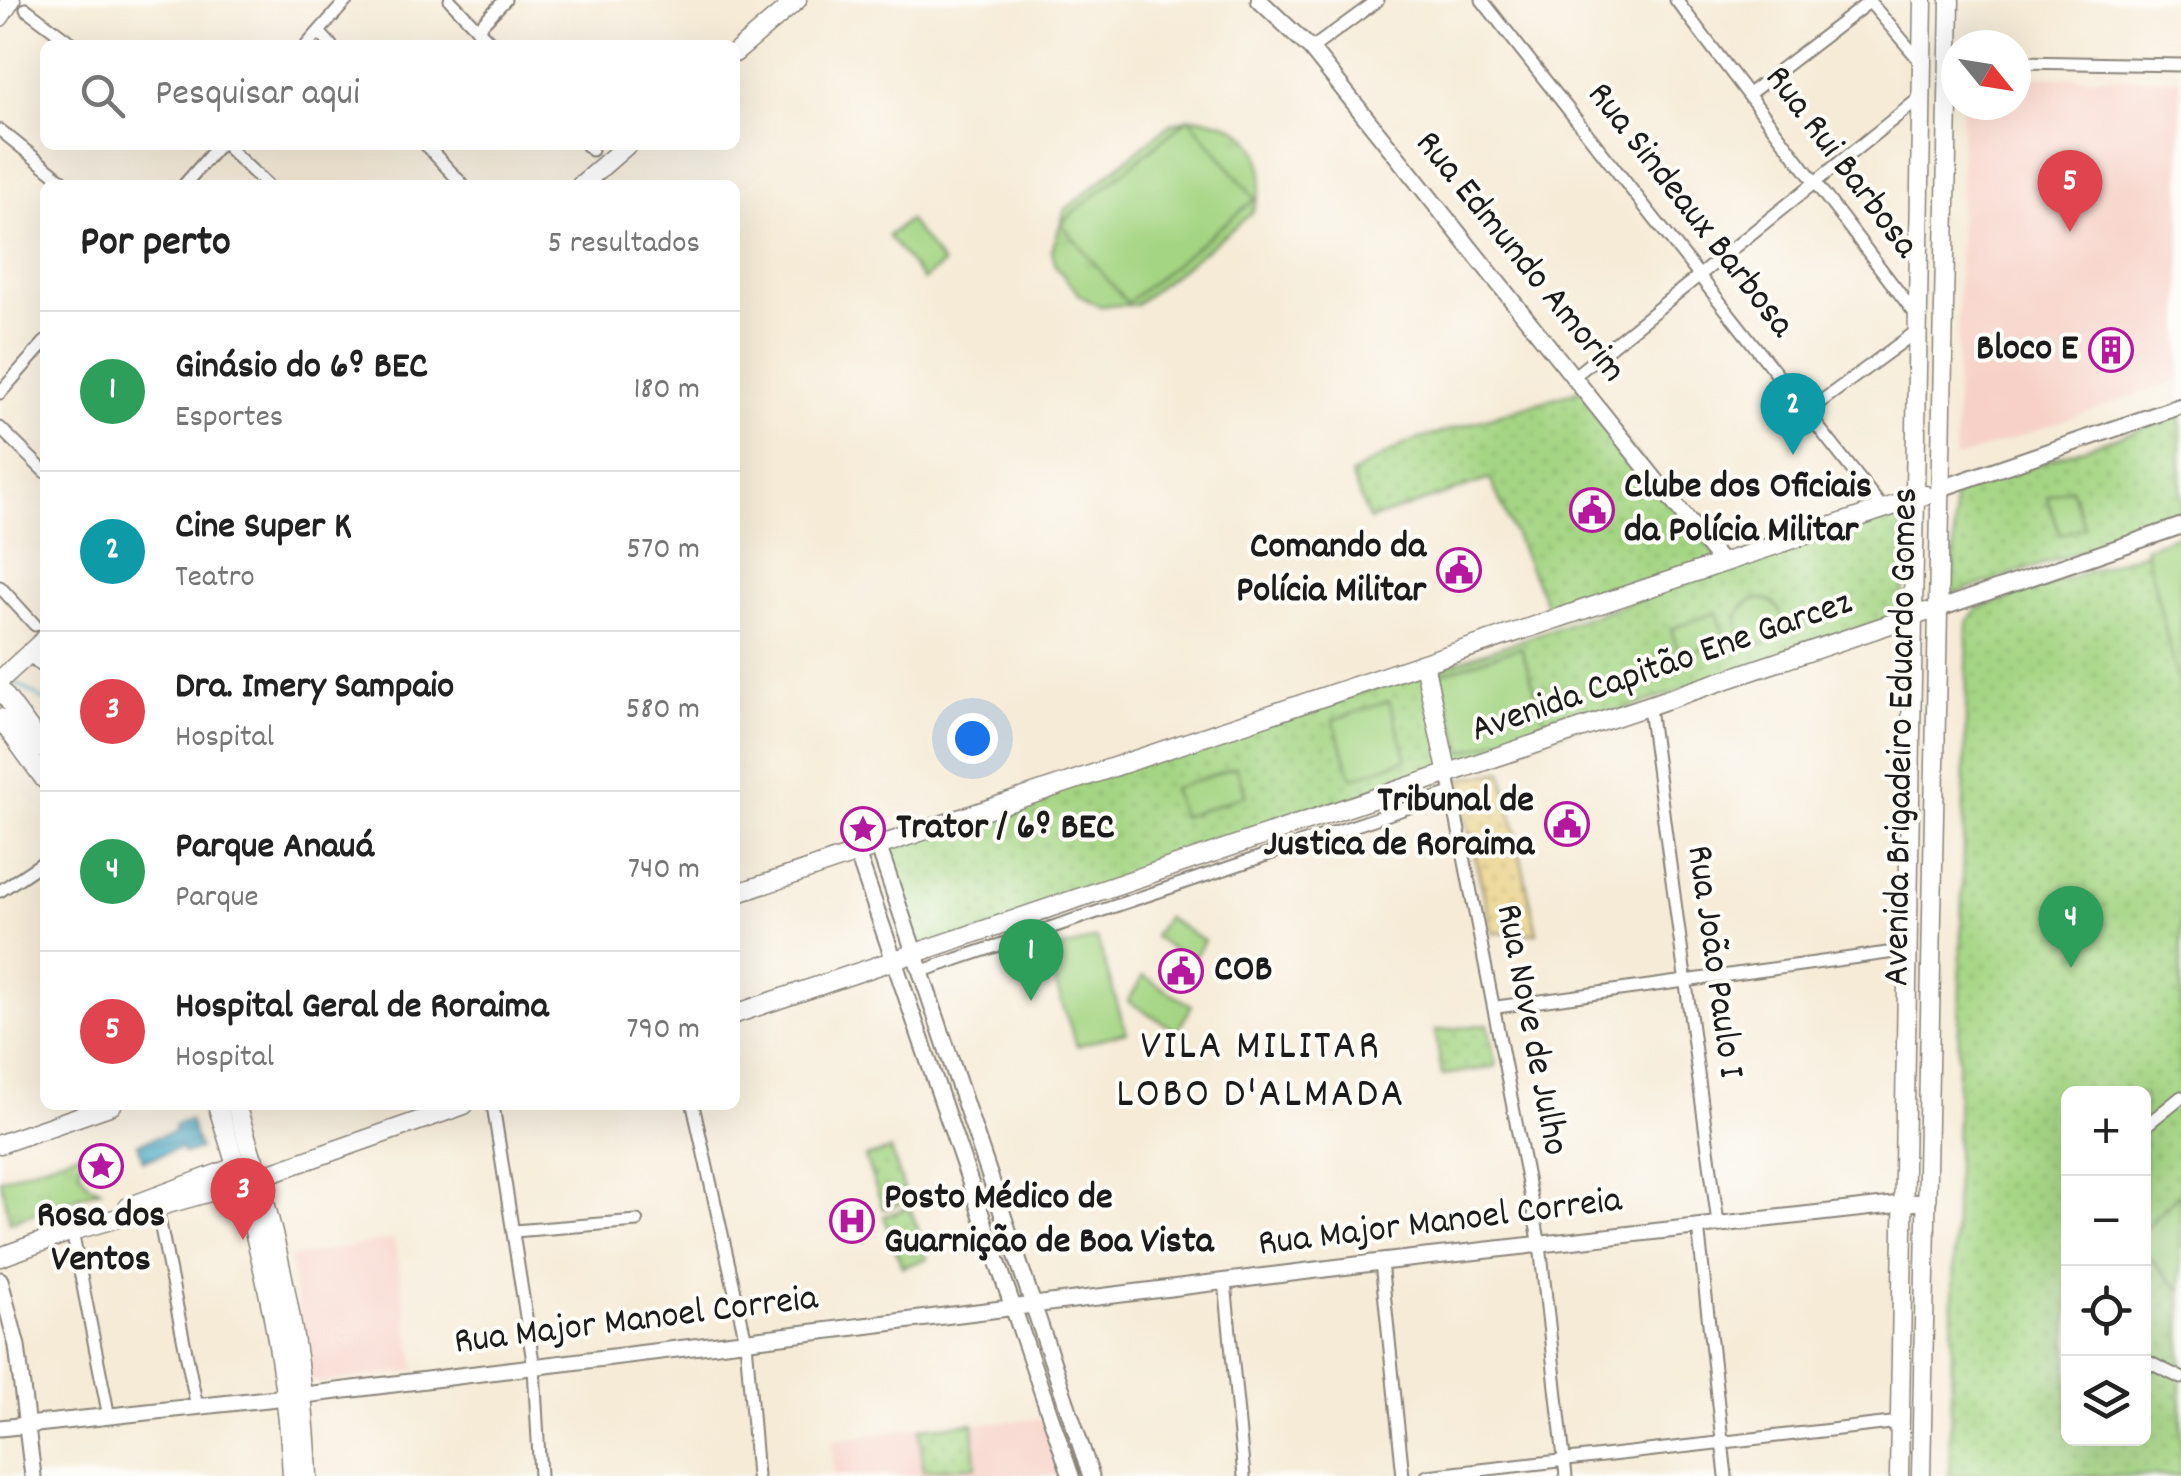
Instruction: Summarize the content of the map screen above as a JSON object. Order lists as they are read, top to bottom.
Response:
{
  "streets": {
    "main road": ["Avenida Capitão Ene Garcez", "Avenida Brigadeiro Eduardo Gomes"],
    "street": [
      "Rua Rui Barbosa",
      "Rua Sindeaux Barbosa",
      "Rua Edmundo Amorim",
      "Rua João Paulo I",
      "Rua Nove de Julho",
      "Rua Major Manoel Correia"
    ]
  },
  "crossings": [
    ["Rua Rui Barbosa", "Avenida Brigadeiro Eduardo Gomes"],
    ["Rua Sindeaux Barbosa", "Avenida Capitão Ene Garcez"],
    ["Rua Edmundo Amorim", "Avenida Capitão Ene Garcez"],
    ["Avenida Capitão Ene Garcez", "Avenida Brigadeiro Eduardo Gomes"],
    ["Avenida Capitão Ene Garcez", "Rua João Paulo I"],
    ["Avenida Capitão Ene Garcez", "Rua Nove de Julho"],
    ["Avenida Brigadeiro Eduardo Gomes", "Rua Major Manoel Correia"],
    ["Rua João Paulo I", "Rua Major Manoel Correia"],
    ["Rua Nove de Julho", "Rua Major Manoel Correia"]
  ],
  "districts": ["VILA MILITAR LOBO D'ALMADA"],
  "places": {
    "building": ["Bloco E"],
    "public building": [
      "Clube dos Oficiais da Polícia Militar",
      "Comando da Polícia Militar",
      "Tribunal de Justica de Roraima",
      "COB"
    ],
    "place": ["Trator / 6º BEC", "Rosa dos Ventos"],
    "hospital": ["Posto Médico de Guarnição de Boa Vista"]
  },
  "north": "bottom right",
  "page": {
    "search": "Pesquisar aqui",
    "pins": [
      "5",
      "2",
      "4",
      "1",
      "3"
    ],
    "heading": ["Por perto", "5 resultados"],
    "list": [
      {
        "mark": "1",
        "name": "Ginásio do 6º BEC",
        "note": "Esportes",
        "value": "180 m"
      },
      {
        "mark": "2",
        "name": "Cine Super K",
        "note": "Teatro",
        "value": "570 m"
      },
      {
        "mark": "3",
        "name": "Dra. Imery Sampaio",
        "note": "Hospital",
        "value": "580 m"
      },
      {
        "mark": "4",
        "name": "Parque Anauá",
        "note": "Parque",
        "value": "740 m"
      },
      {
        "mark": "5",
        "name": "Hospital Geral de Roraima",
        "note": "Hospital",
        "value": "790 m"
      }
    ],
    "map_buttons": ["+", "−"]
  }
}
